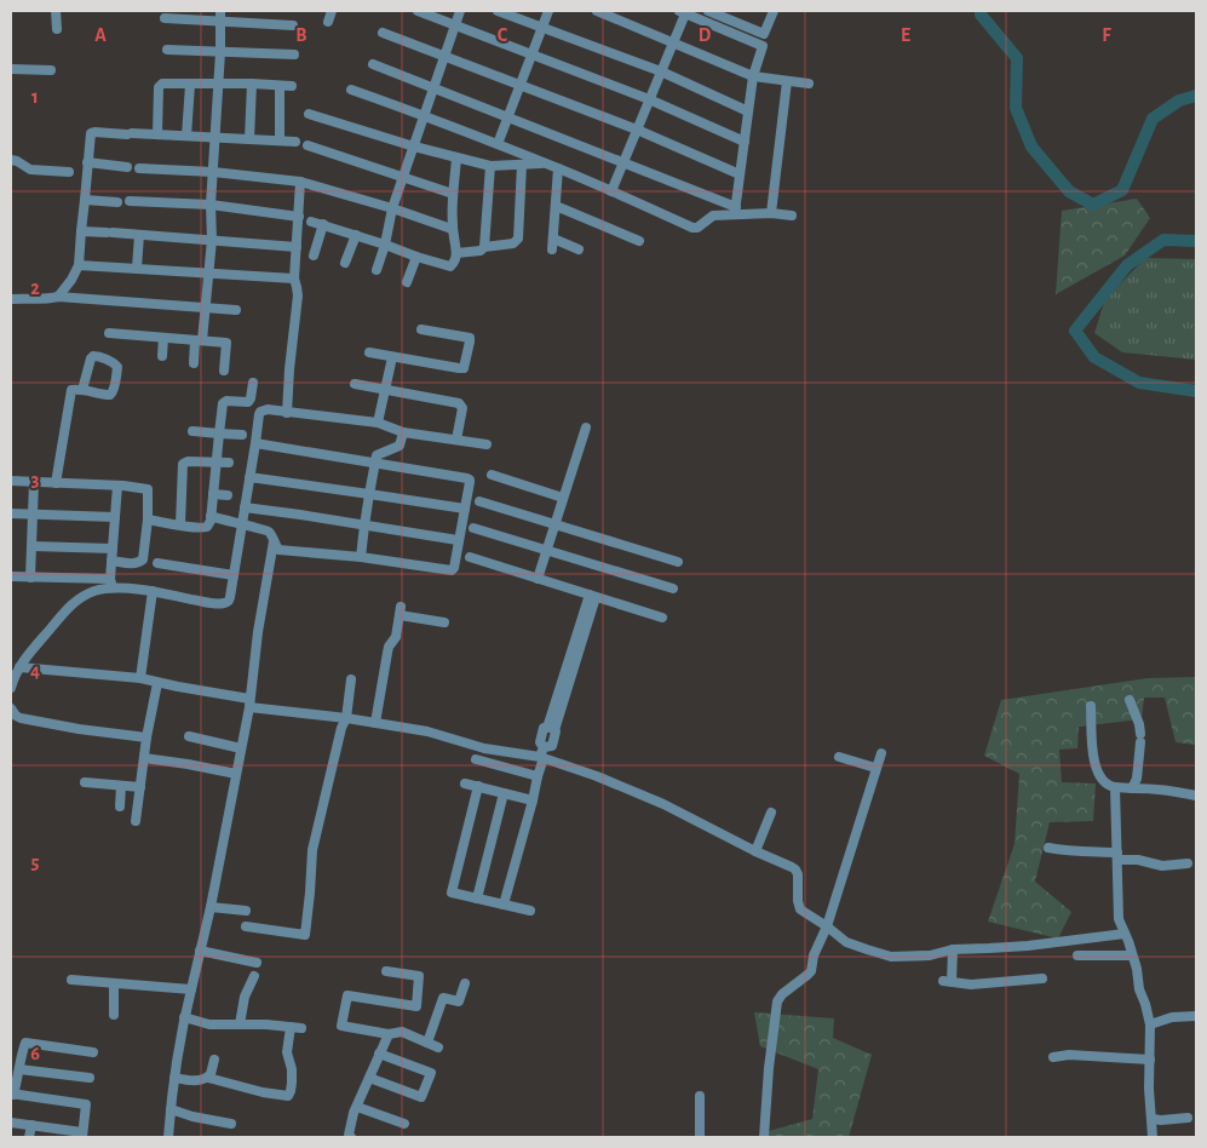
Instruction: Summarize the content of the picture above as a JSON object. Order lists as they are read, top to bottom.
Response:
{
  "grid": {
    "columns": [
      "A",
      "B",
      "C",
      "D",
      "E",
      "F"
    ],
    "rows": [
      "1",
      "2",
      "3",
      "4",
      "5",
      "6"
    ]
  }
}
